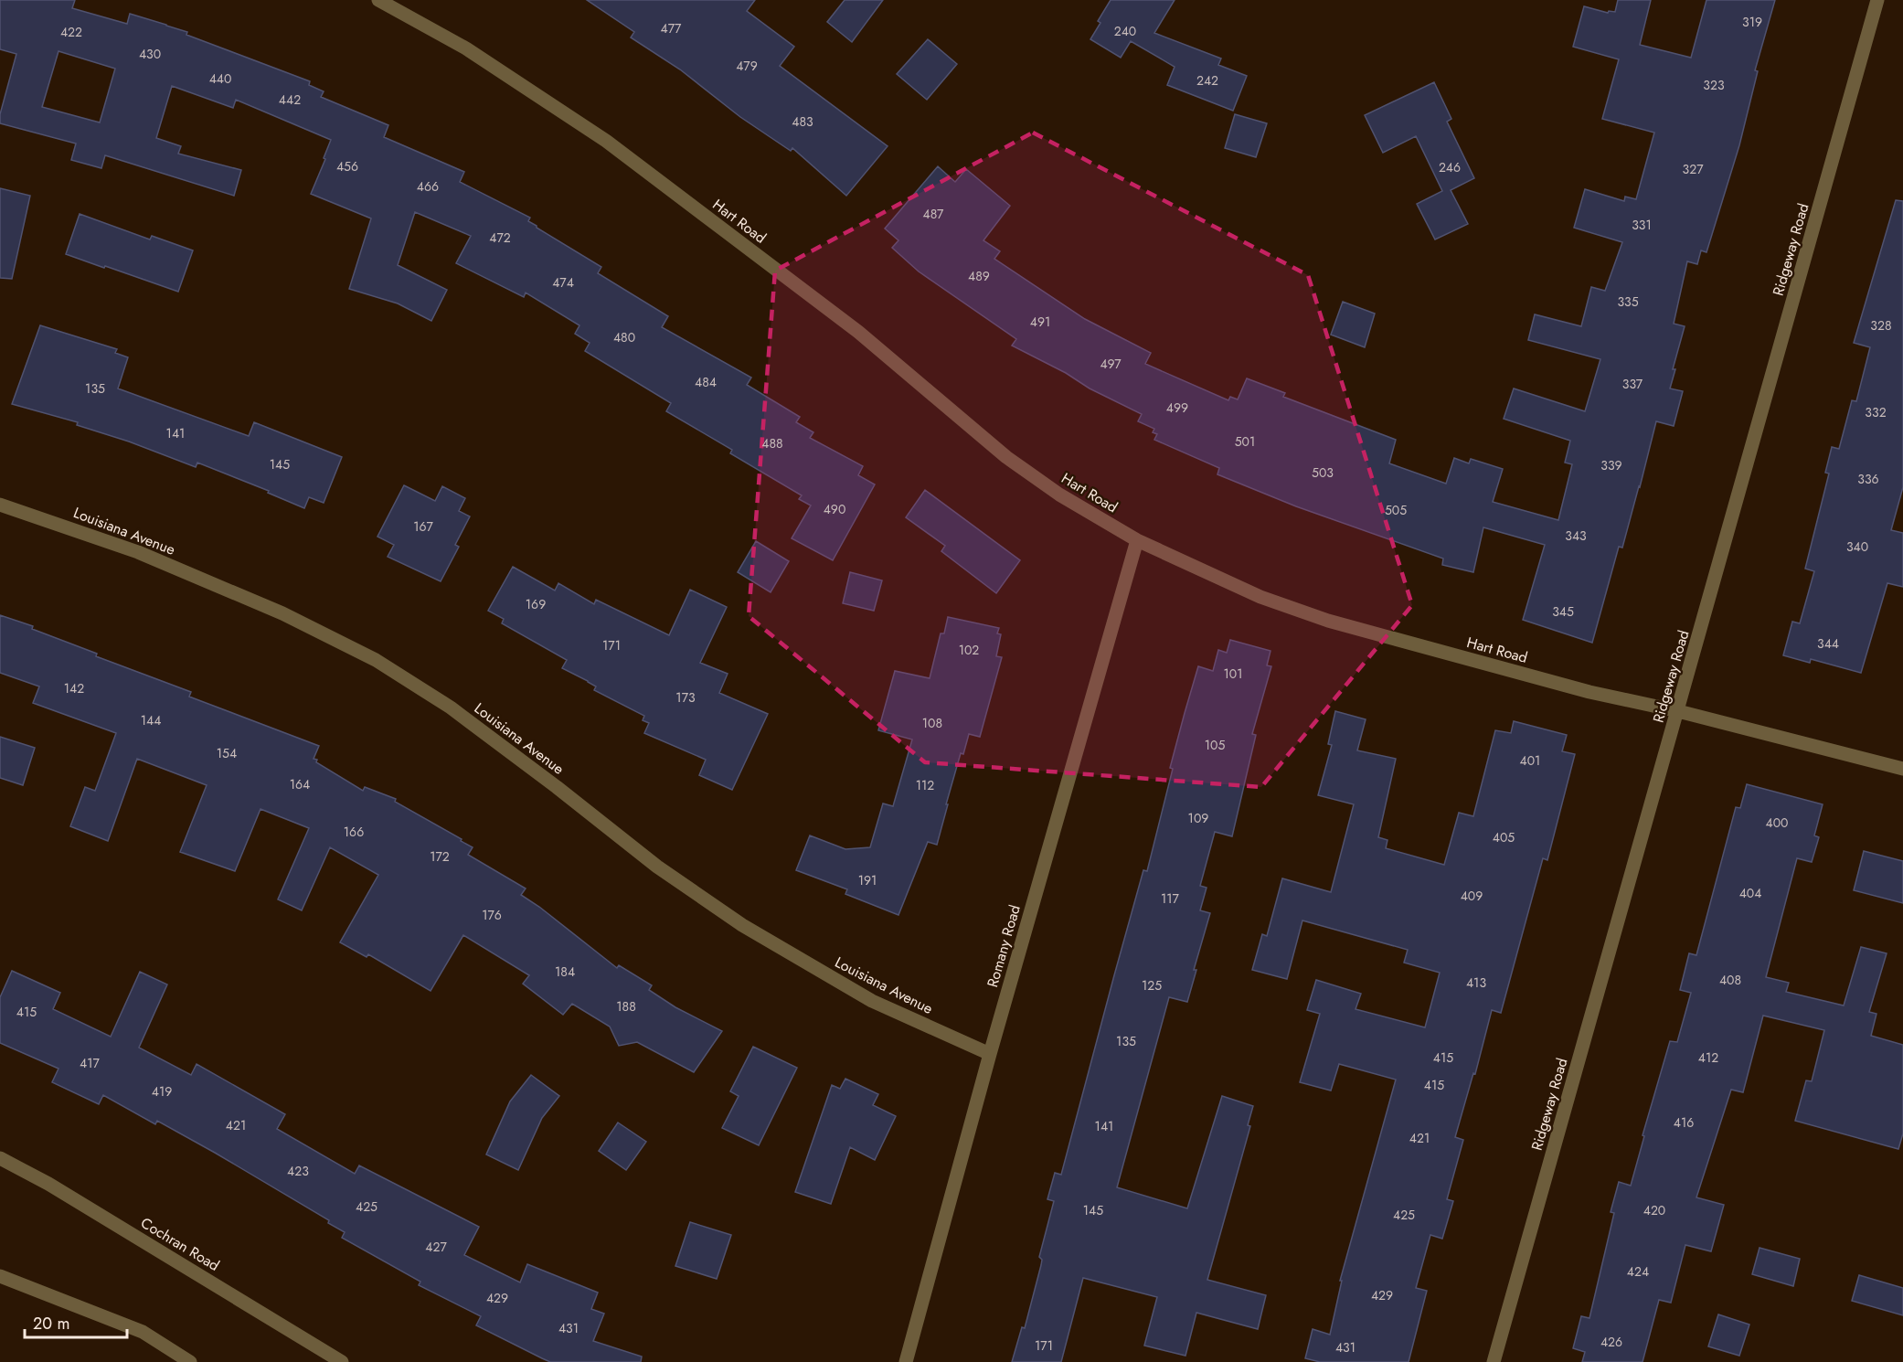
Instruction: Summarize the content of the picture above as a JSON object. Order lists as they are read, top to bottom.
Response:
{
  "streets": {
    "street": [
      "Hart Road",
      "Ridgeway Road",
      "Louisiana Avenue",
      "Romany Road",
      "Cochran Road"
    ]
  },
  "crossings": [
    ["Hart Road", "Ridgeway Road"],
    ["Hart Road", "Romany Road"],
    ["Louisiana Avenue", "Romany Road"]
  ],
  "house_numbers": [
    "319",
    "477",
    "240",
    "422",
    "430",
    "479",
    "440",
    "242",
    "323",
    "442",
    "483",
    "456",
    "246",
    "327",
    "466",
    "487",
    "331",
    "472",
    "489",
    "474",
    "335",
    "491",
    "328",
    "480",
    "497",
    "484",
    "337",
    "135",
    "499",
    "332",
    "141",
    "501",
    "488",
    "145",
    "339",
    "503",
    "336",
    "490",
    "505",
    "167",
    "343",
    "340",
    "169",
    "345",
    "344",
    "171",
    "102",
    "101",
    "142",
    "173",
    "144",
    "108",
    "105",
    "154",
    "401",
    "164",
    "112",
    "109",
    "400",
    "166",
    "405",
    "172",
    "191",
    "404",
    "409",
    "117",
    "176",
    "184",
    "408",
    "413",
    "125",
    "188",
    "415",
    "135",
    "415",
    "412",
    "417",
    "415",
    "419",
    "416",
    "421",
    "141",
    "421",
    "423",
    "425",
    "145",
    "420",
    "425",
    "427",
    "424",
    "429",
    "429",
    "431",
    "426",
    "171",
    "431"
  ],
  "scale_bar": "20 m"
}
